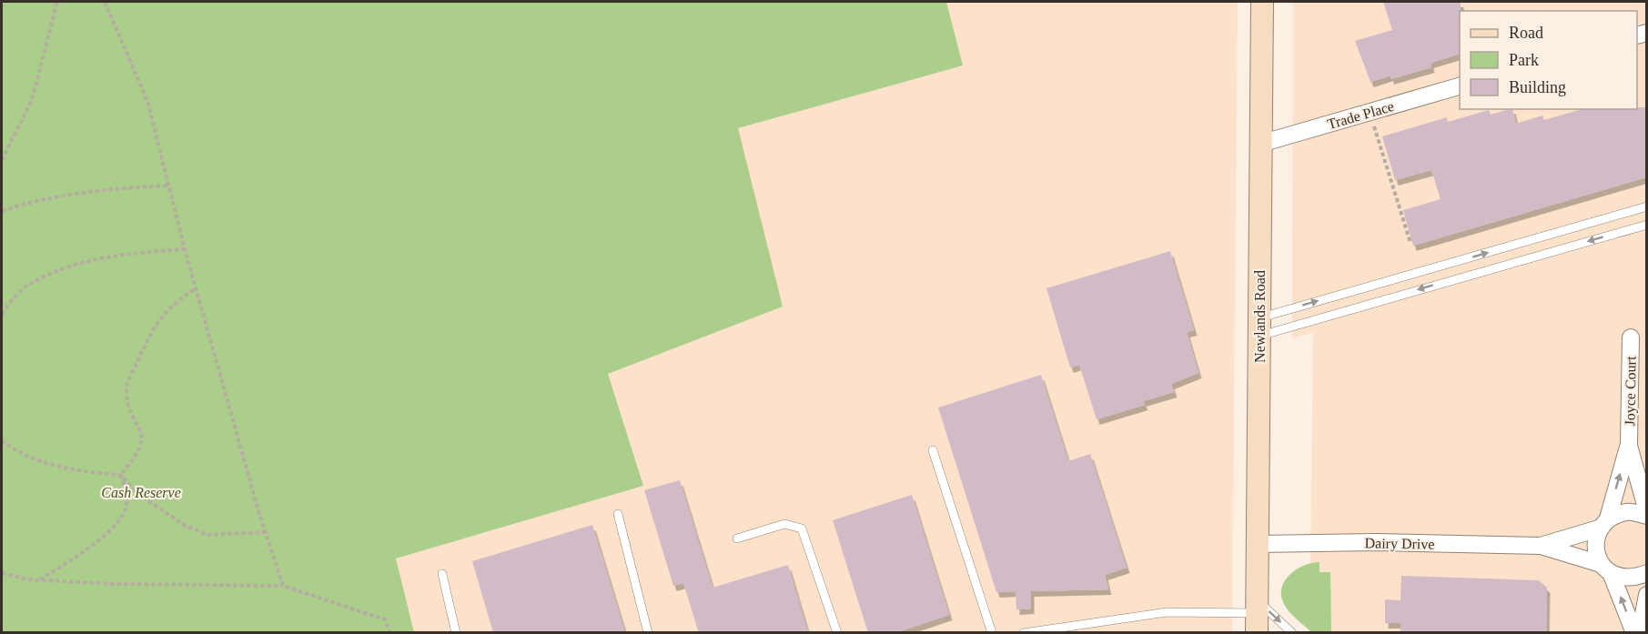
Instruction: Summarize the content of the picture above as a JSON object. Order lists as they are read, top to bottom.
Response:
{
  "streets": {
    "street": [
      "Trade Place",
      "Newlands Road",
      "Joyce Court",
      "Dairy Drive"
    ]
  },
  "crossings": [
    ["Trade Place", "Newlands Road"],
    ["Newlands Road", "Dairy Drive"],
    ["Joyce Court", "Dairy Drive"]
  ],
  "parks": ["Cash Reserve"],
  "legend": ["Road", "Park", "Building"]
}
